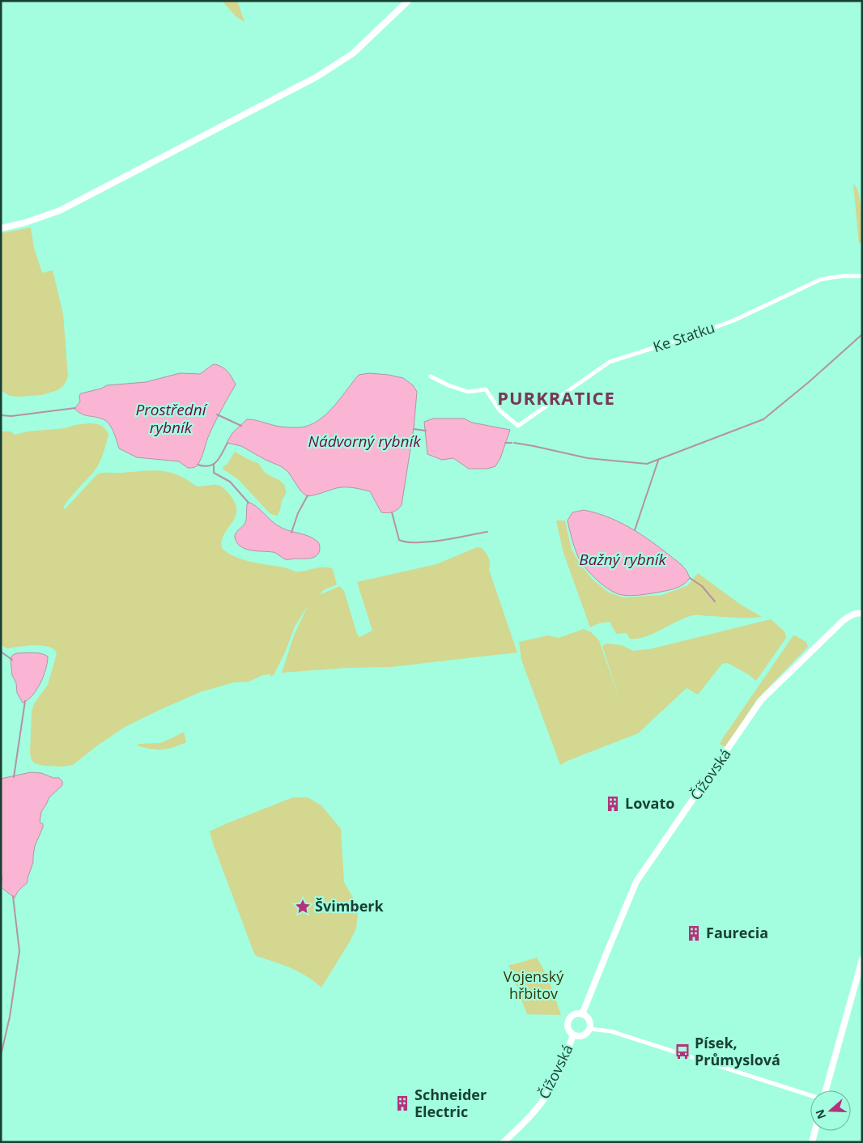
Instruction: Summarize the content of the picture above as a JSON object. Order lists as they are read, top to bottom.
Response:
{
  "streets": {
    "street": ["Ke Statku", "Čížovská"]
  },
  "districts": ["PURKRATICE"],
  "water": ["Prostřední rybník", "Nádvorný rybník", "Bažný rybník"],
  "parks": ["Vojenský hřbitov"],
  "places": {
    "building": ["Lovato", "Faurecia", "Schneider Electric"],
    "place": ["Švimberk"],
    "bus stop": ["Písek, Průmyslová"]
  },
  "north": "left"
}
